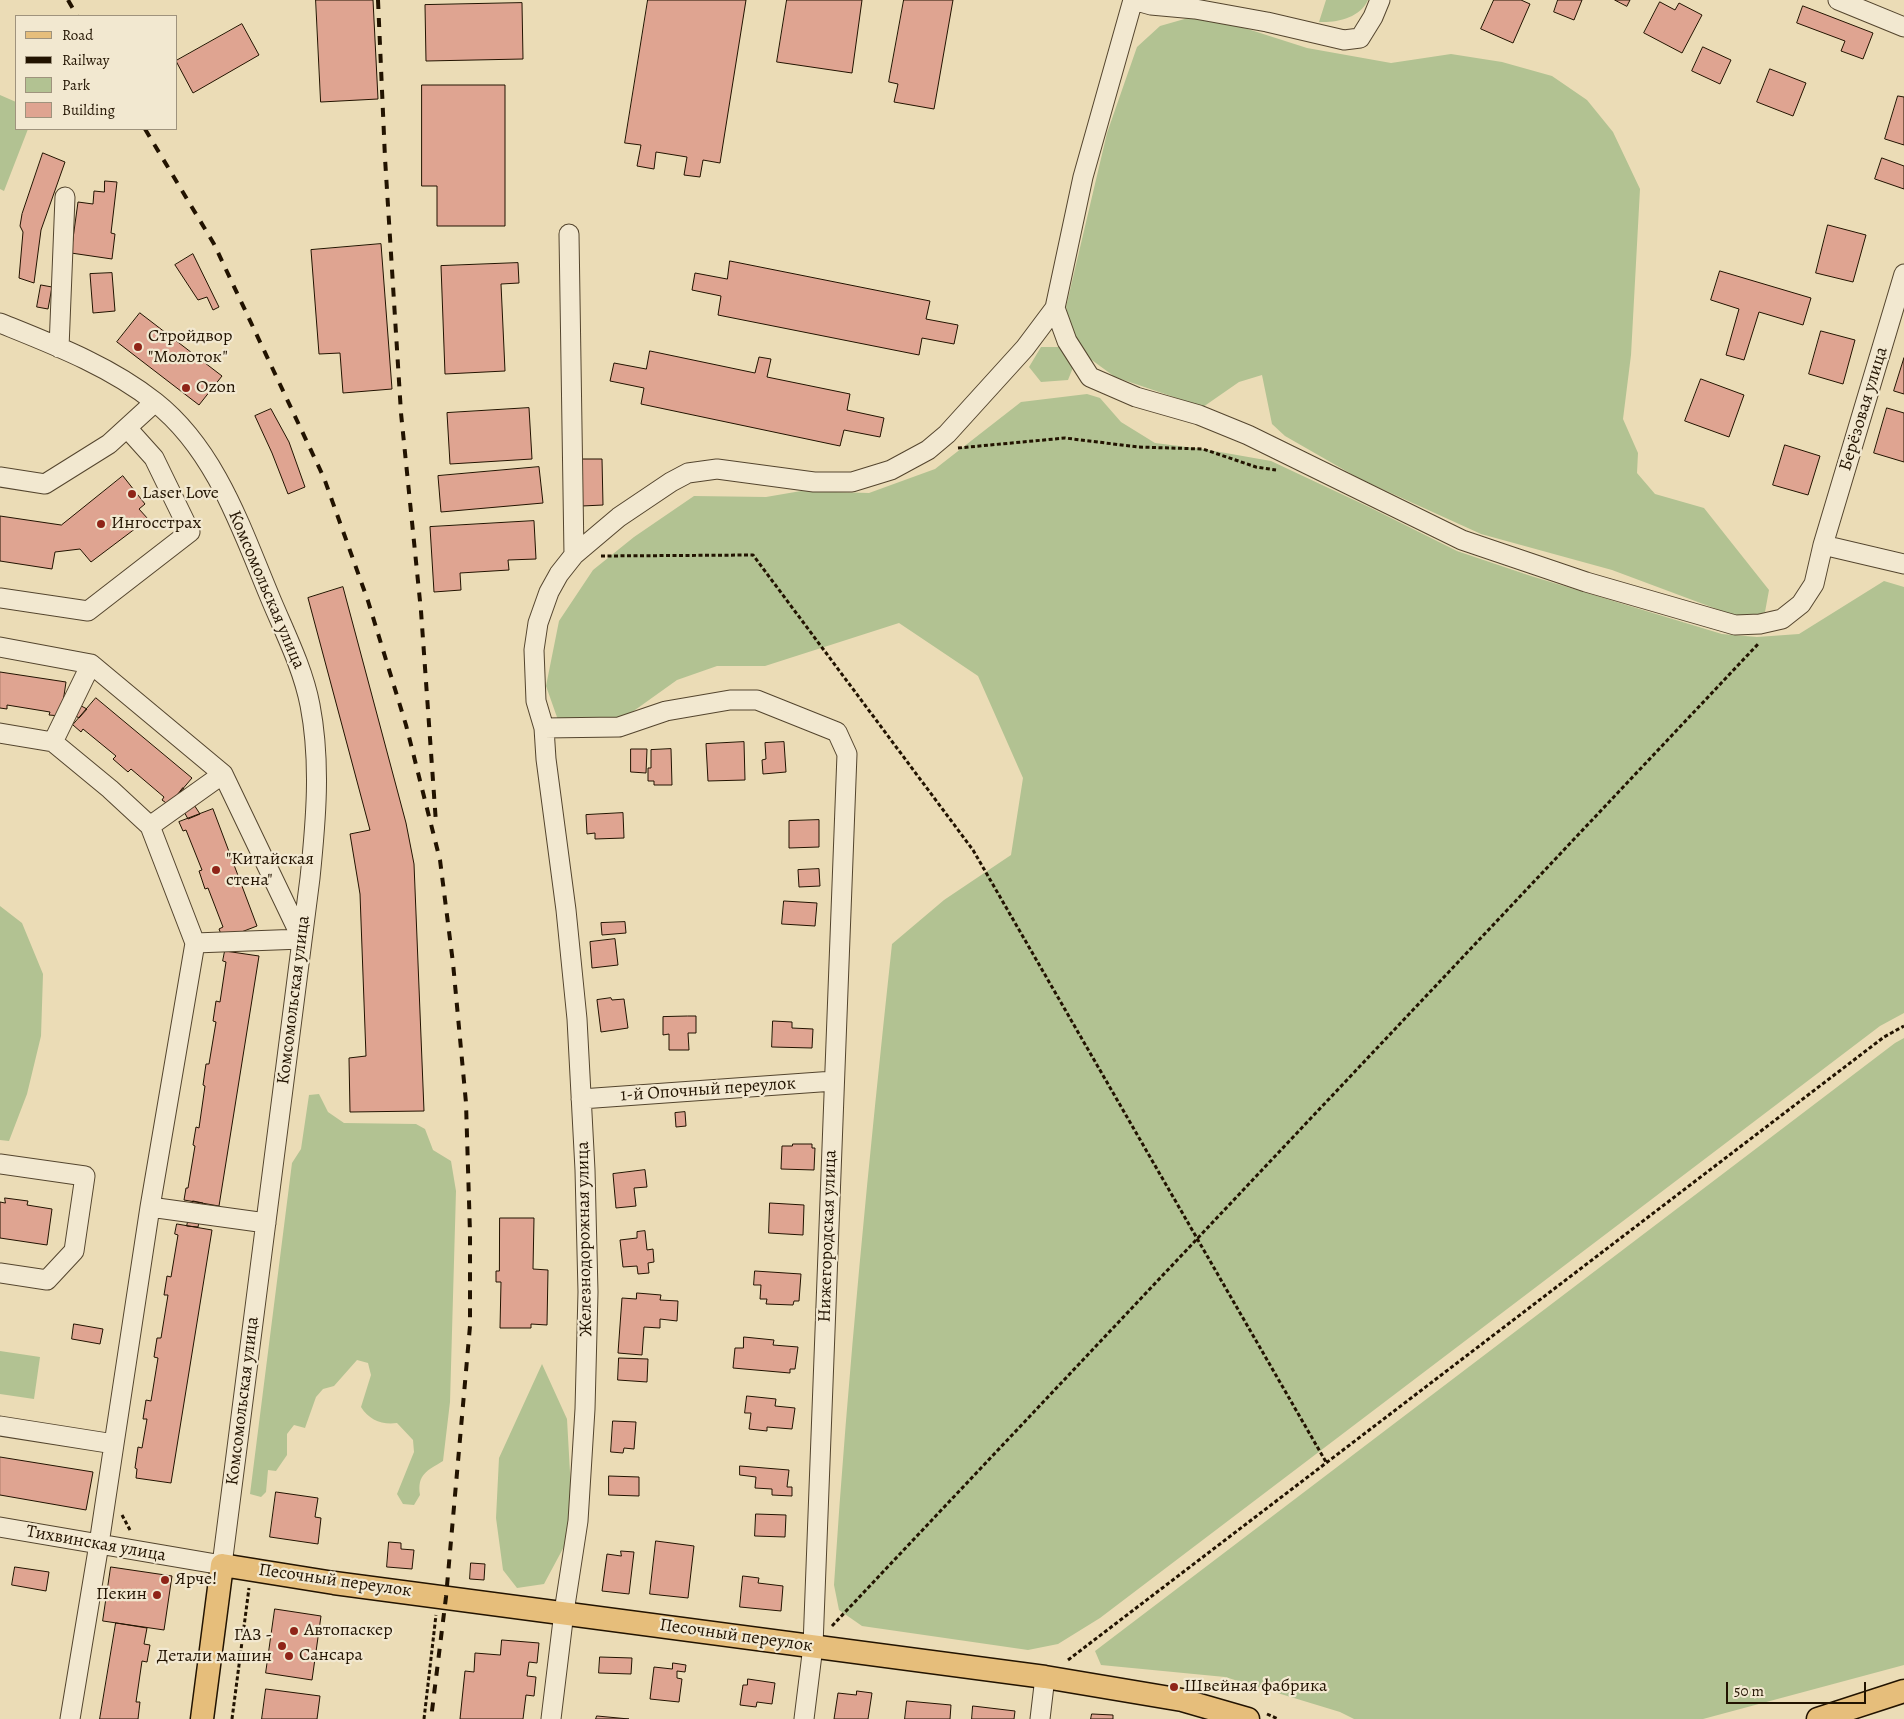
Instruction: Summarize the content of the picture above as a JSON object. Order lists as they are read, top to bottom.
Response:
{
  "streets": {
    "main road": ["Комсомольская улица", "Песочный переулок"],
    "street": [
      "Берёзовая улица",
      "1-й Опочный переулок",
      "Нижегородская улица",
      "Железнодорожная улица",
      "Тихвинская улица"
    ]
  },
  "crossings": [
    ["Комсомольская улица", "Тихвинская улица"],
    ["Комсомольская улица", "Песочный переулок"],
    ["1-й Опочный переулок", "Нижегородская улица"],
    ["1-й Опочный переулок", "Железнодорожная улица"],
    ["Нижегородская улица", "Железнодорожная улица"],
    ["Нижегородская улица", "Песочный переулок"],
    ["Железнодорожная улица", "Песочный переулок"],
    ["Тихвинская улица", "Песочный переулок"]
  ],
  "places": [
    "Стройдвор \"Молоток\"",
    "Ozon",
    "Laser Love",
    "Ингосстрах",
    "\"Китайская стена\"",
    "Ярче!",
    "Пекин",
    "Автопаскер",
    "ГАЗ - Детали машин",
    "Сансара",
    "Швейная фабрика"
  ],
  "legend": [
    "Road",
    "Railway",
    "Park",
    "Building"
  ],
  "scale_bar": "50 m"
}
